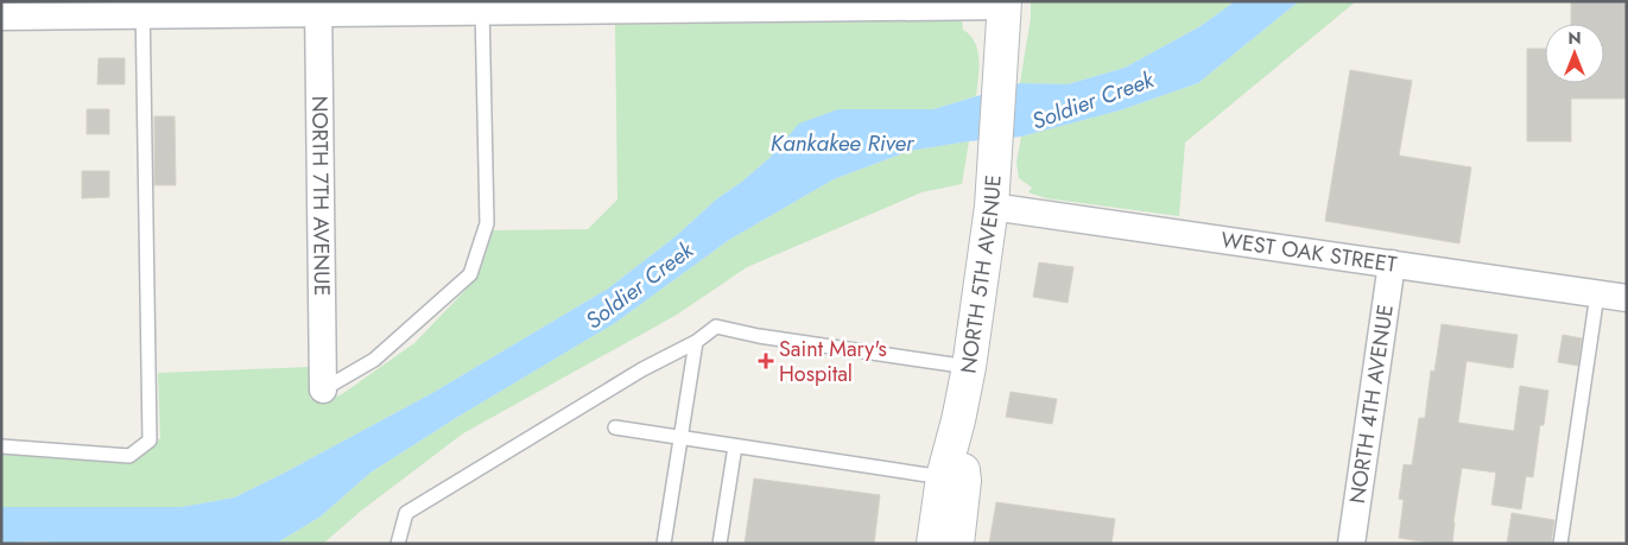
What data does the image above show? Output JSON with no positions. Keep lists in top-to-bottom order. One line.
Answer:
{"streets":{"street":["NORTH 7TH AVENUE","WEST OAK STREET","NORTH 5TH AVENUE","NORTH 4TH AVENUE"]},"crossings":[["WEST OAK STREET","NORTH 5TH AVENUE"],["WEST OAK STREET","NORTH 4TH AVENUE"]],"water":["Soldier Creek","Kankakee River"],"places":{"health":["Saint Mary's Hospital"]},"north":"top"}
